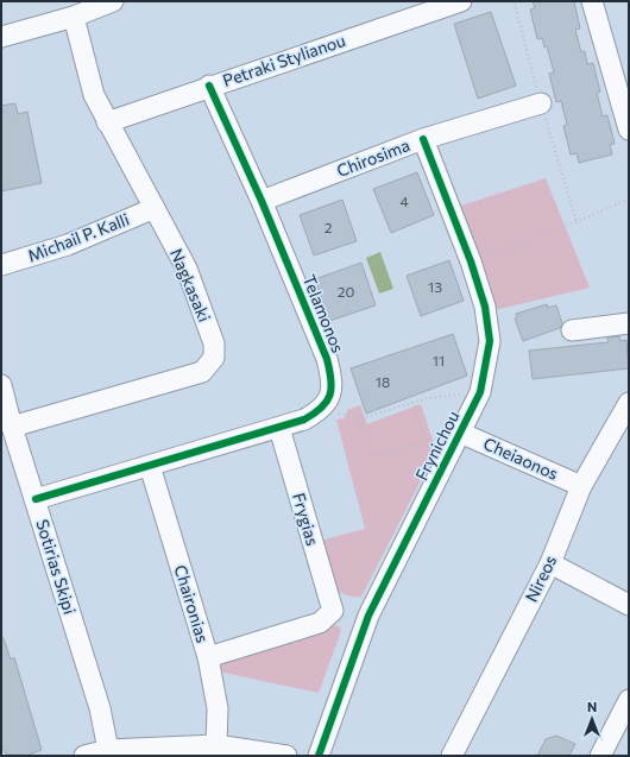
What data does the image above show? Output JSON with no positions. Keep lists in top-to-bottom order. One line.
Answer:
{"streets":{"street":["Petraki Stylianou","Chirosima","Michail P. Kalli","Nagkasaki","Telamonos","Frynichou","Cheiaonos","Frygias","Sotirias Skipi","Nireos","Chaironias"]},"crossings":[["Petraki Stylianou","Nagkasaki"],["Petraki Stylianou","Telamonos"],["Chirosima","Telamonos"],["Chirosima","Frynichou"],["Michail P. Kalli","Nagkasaki"],["Nagkasaki","Sotirias Skipi"],["Frynichou","Cheiaonos"],["Cheiaonos","Nireos"],["Frygias","Chaironias"]],"house_numbers":["4","2","13","20","11","18"],"north":"top"}
